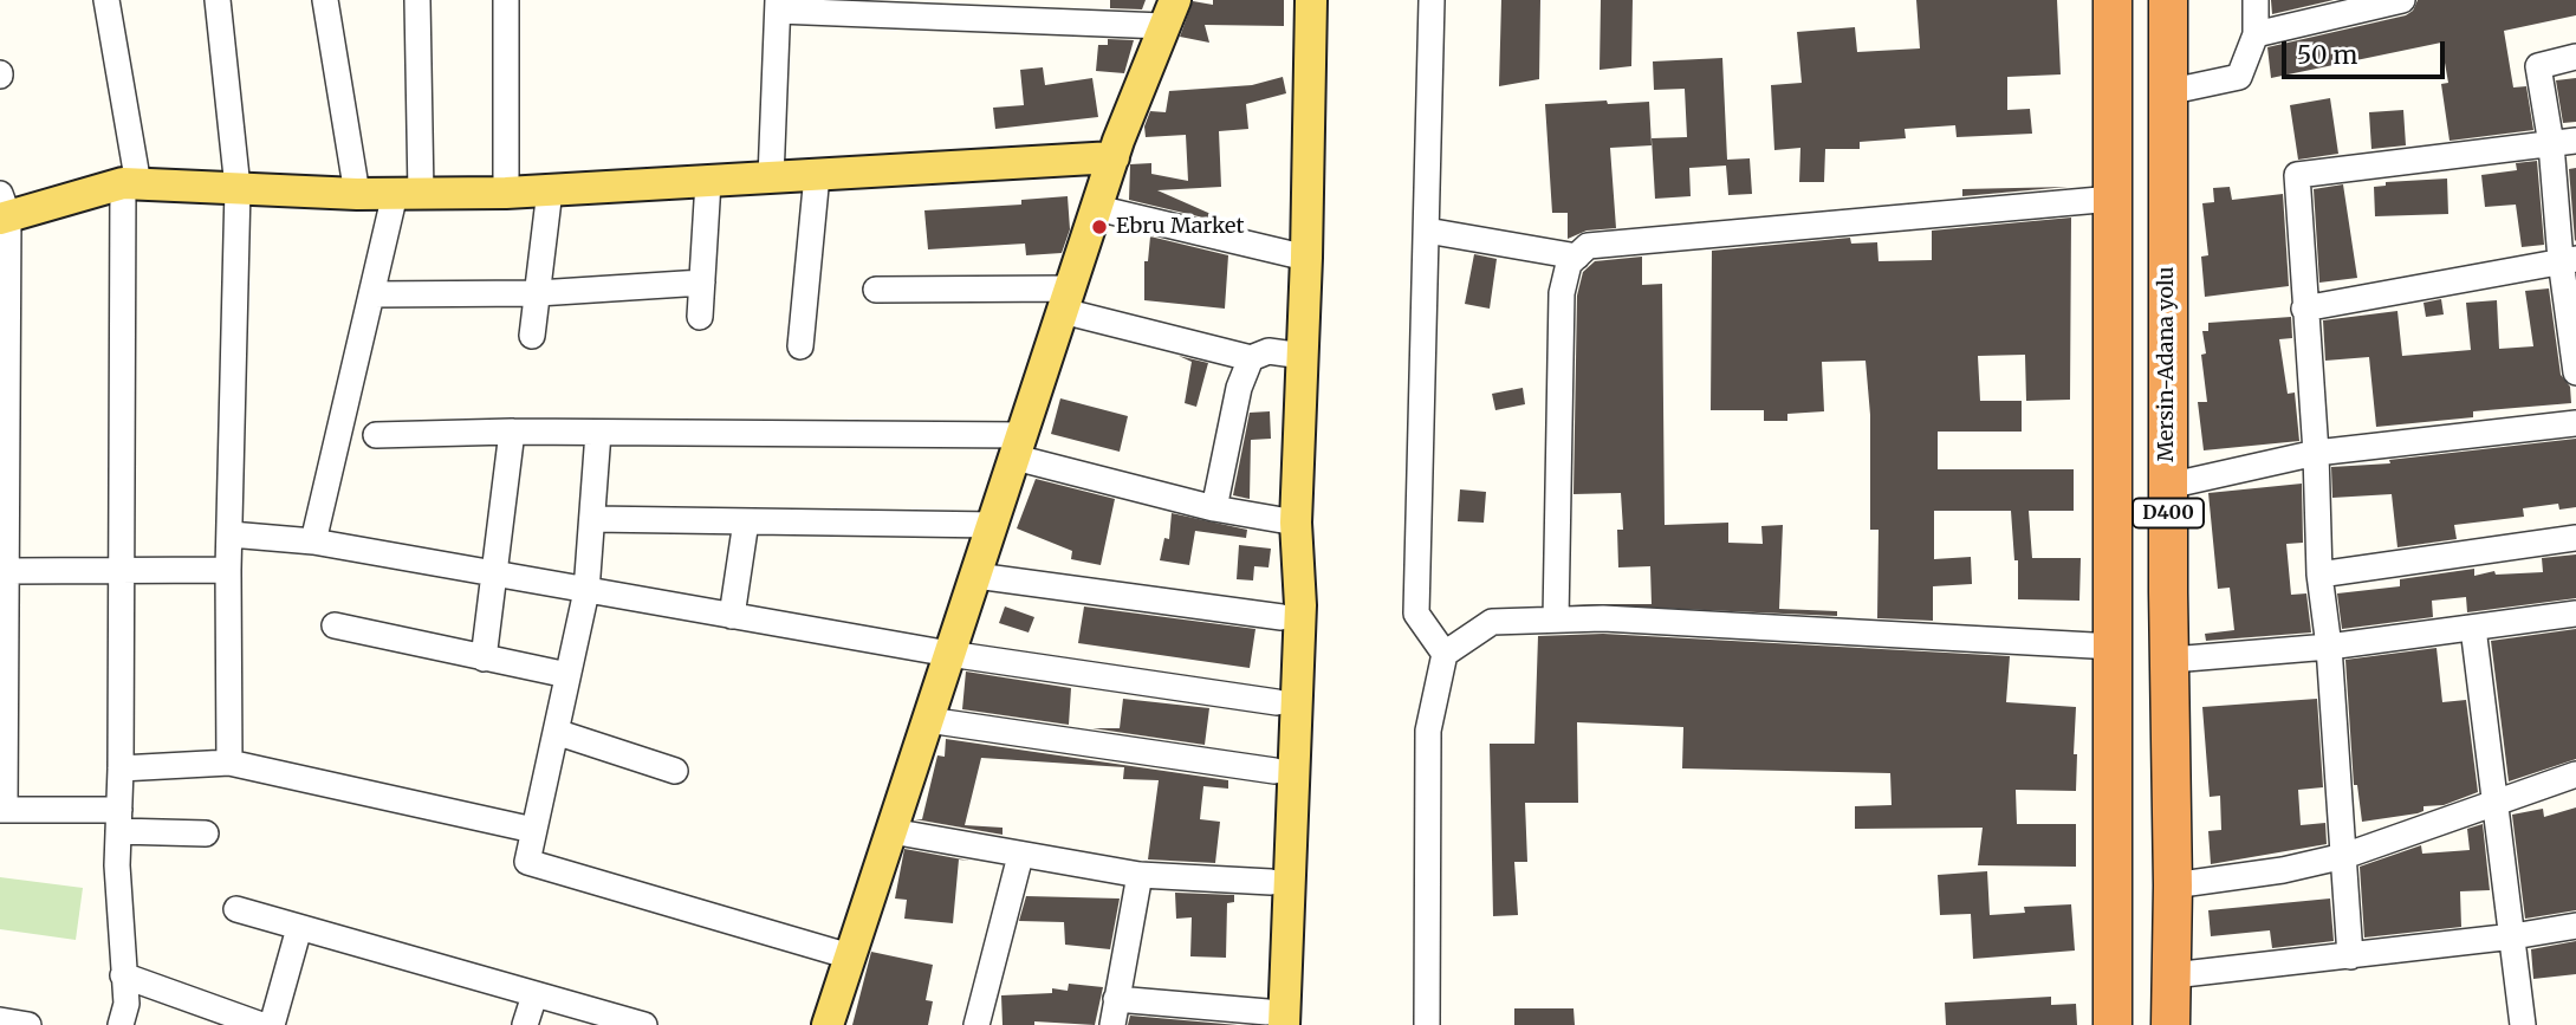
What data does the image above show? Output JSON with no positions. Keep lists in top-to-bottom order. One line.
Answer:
{"streets":{"highway":["Mersin-Adana yolu","D400"]},"places":["Ebru Market"],"scale_bar":"50 m"}
